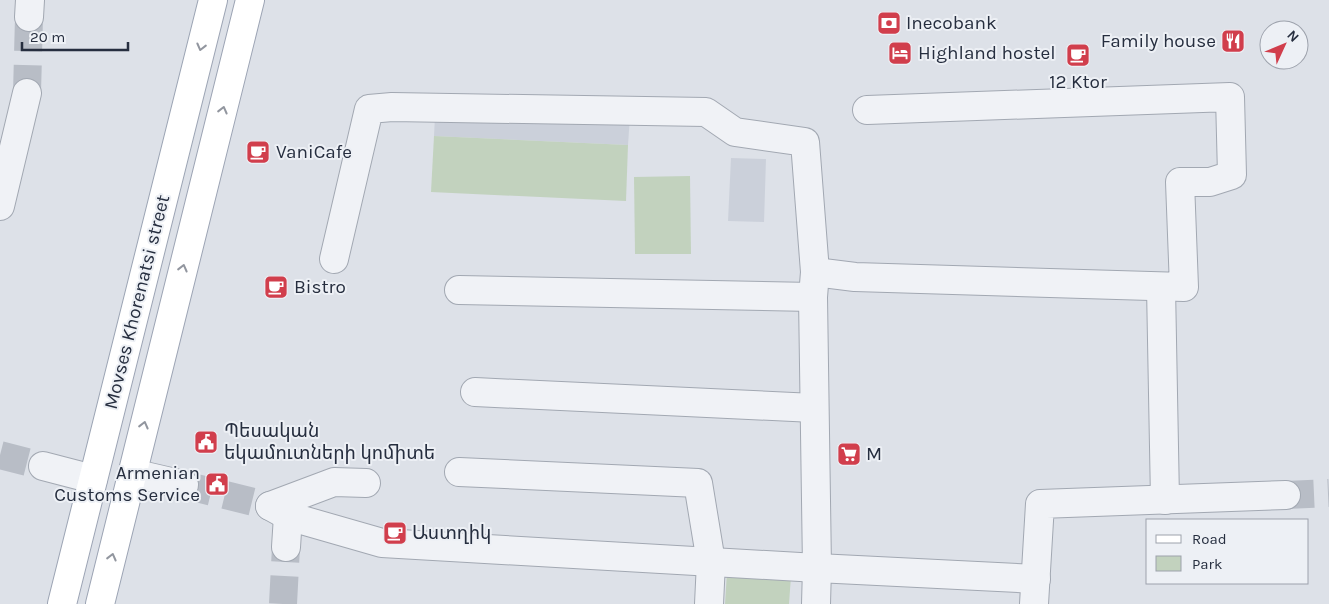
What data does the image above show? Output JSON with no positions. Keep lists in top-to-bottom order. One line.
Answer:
{"streets":{"main road":["Movses Khorenatsi street"]},"places":{"bank":["Inecobank"],"restaurant":["Family house"],"hotel":["Highland hostel"],"cafe":["12 Ktor","VaniCafe","Bistro","Աստղիկ"],"public building":["Պեսական եկամուտների կոմիտե","Armenian Customs Service"],"supermarket":["M"]},"legend":["Road","Park"],"scale_bar":"20 m","north":"top right"}
